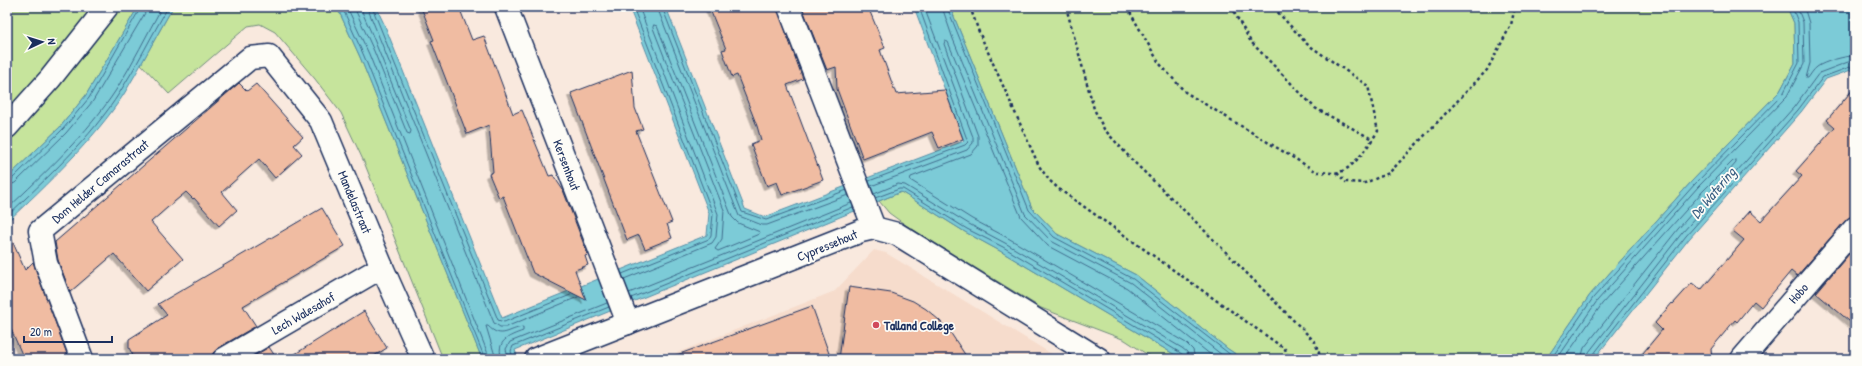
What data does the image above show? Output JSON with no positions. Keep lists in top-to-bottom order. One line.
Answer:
{"streets":{"street":["Kersenhout","Dom Helder Camarastraat","Mandelastraat","Cypressehout","Hobo","Lech Walesahof"]},"crossings":[["Kersenhout","Cypressehout"],["Dom Helder Camarastraat","Mandelastraat"],["Mandelastraat","Lech Walesahof"]],"water":["De Watering"],"places":["Talland College"],"scale_bar":"20 m","north":"right"}
